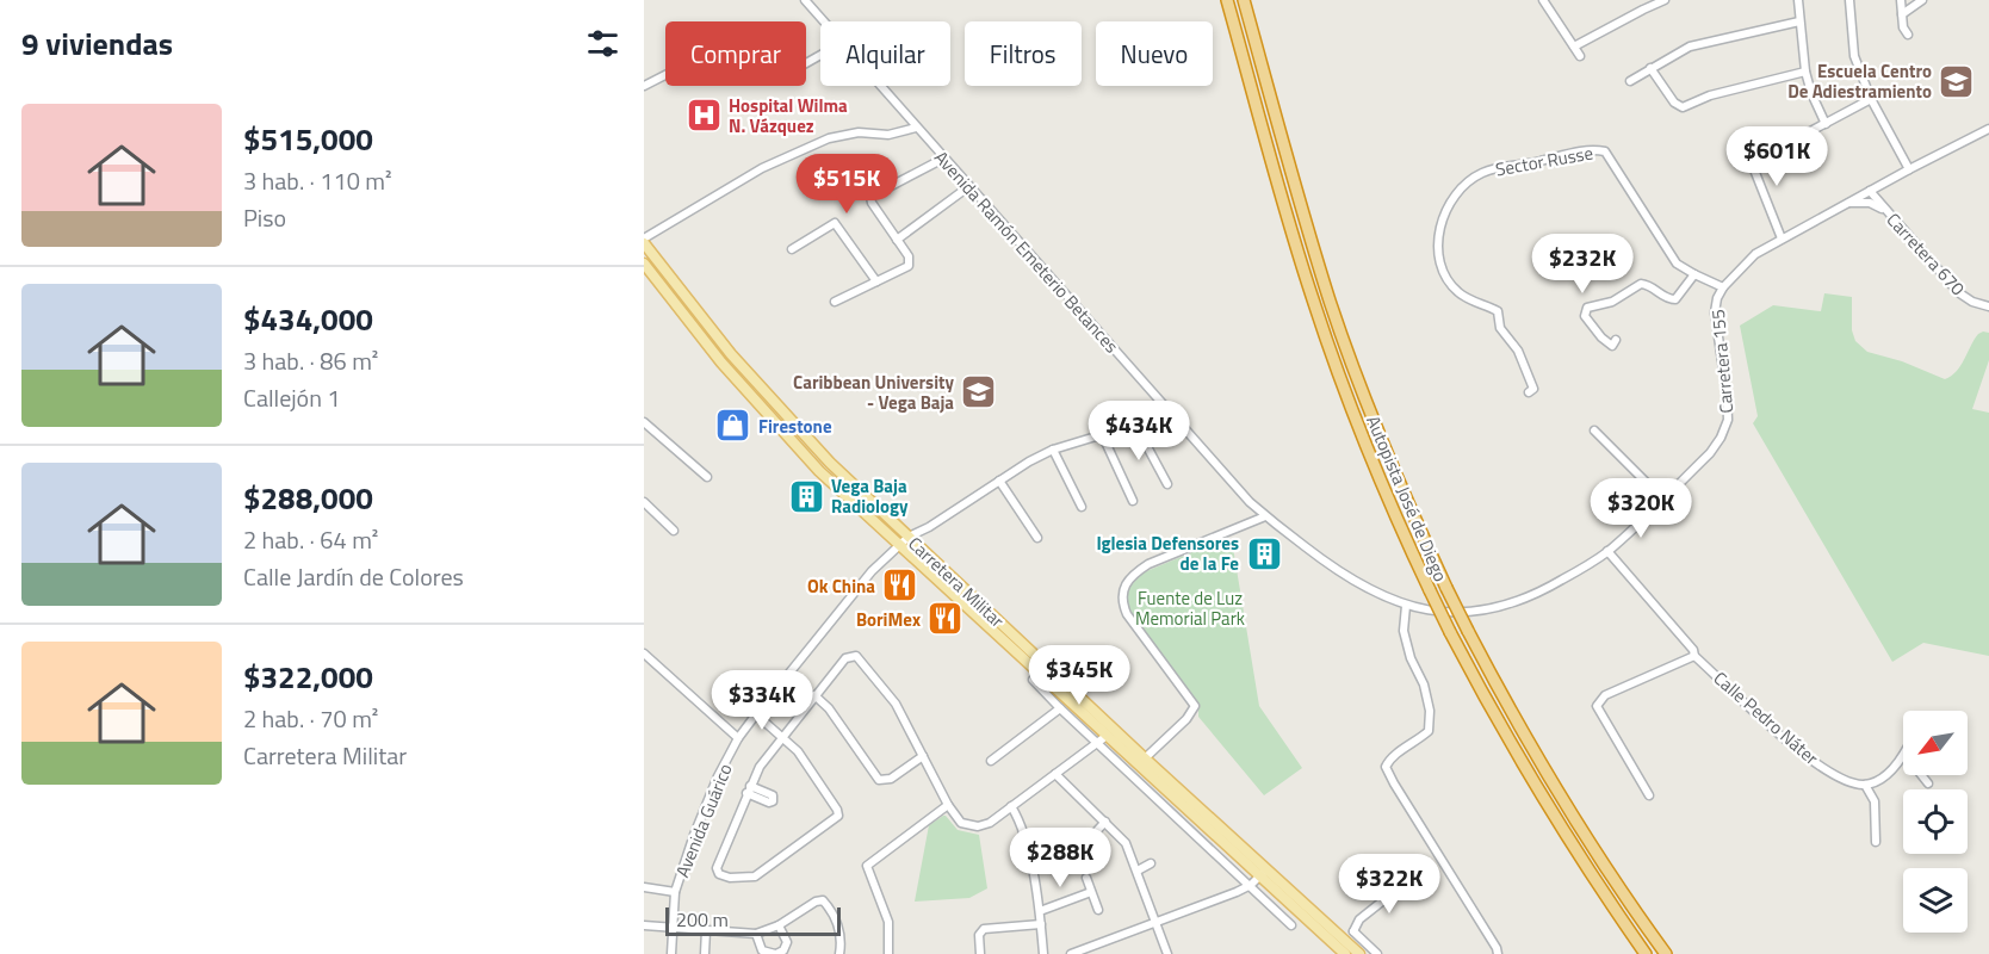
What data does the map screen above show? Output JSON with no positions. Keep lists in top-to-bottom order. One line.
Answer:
{"streets":{"highway":["Autopista José de Diego"],"main road":["Carretera Militar"],"street":["Sector Russe","Avenida Ramón Emeterio Betances","Carretera 670","Carretera 155","Calle Pedro Náter","Avenida Guárico"]},"crossings":[["Sector Russe","Carretera 155"],["Avenida Ramón Emeterio Betances","Carretera 155"],["Avenida Ramón Emeterio Betances","Avenida Guárico"],["Carretera 670","Carretera 155"],["Carretera 155","Calle Pedro Náter"],["Carretera 155","Avenida Guárico"],["Carretera Militar","Avenida Guárico"]],"parks":["Fuente de Luz Memorial Park"],"places":{"school or university":["Escuela Centro De Adiestramiento","Caribbean University - Vega Baja"],"hospital":["Hospital Wilma N. Vázquez"],"shop":["Firestone"],"building":["Vega Baja Radiology","Iglesia Defensores de la Fe"],"restaurant":["Ok China","BoriMex"]},"scale_bar":"200 m","north":"bottom left","page":{"heading":"9 viviendas","chip":["Comprar","Alquilar","Filtros","Nuevo"],"list":[{"name":"$515,000","note":"3 hab. · 110 m² · Piso"},{"name":"$434,000","note":"3 hab. · 86 m² · Callejón 1"},{"name":"$288,000","note":"2 hab. · 64 m² · Calle Jardín de Colores"},{"name":"$322,000","note":"2 hab. · 70 m² · Carretera Militar"}],"price":["$601K","$515K","$232K","$434K","$320K","$345K","$334K","$288K","$322K"],"scale":"200 m"}}
